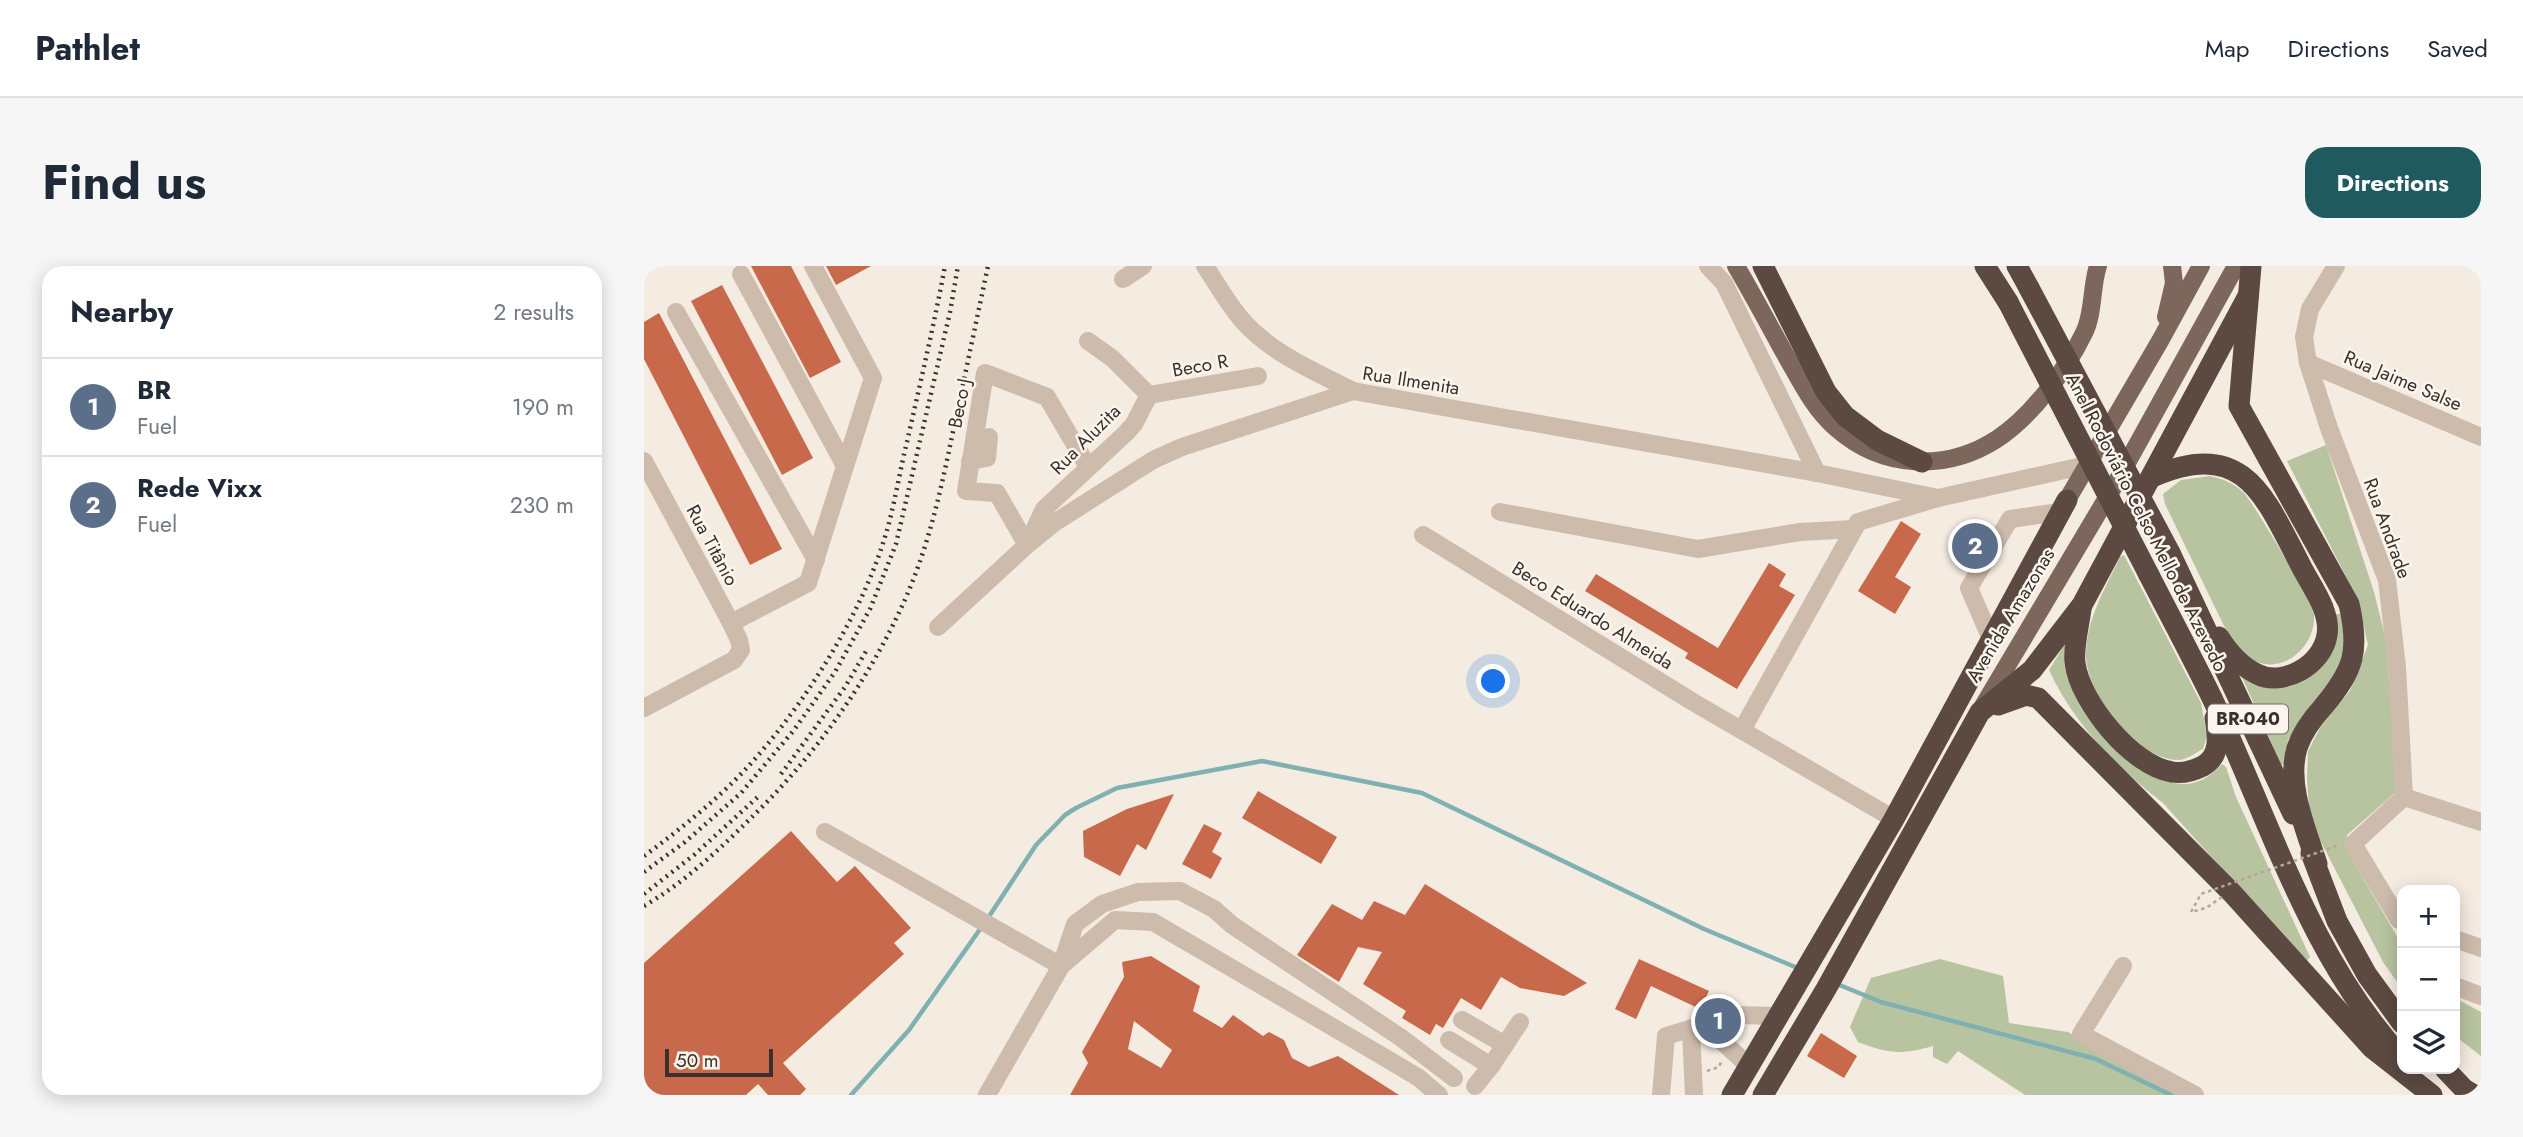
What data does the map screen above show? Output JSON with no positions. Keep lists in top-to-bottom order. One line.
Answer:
{"streets":{"highway":["Anel Rodoviário Celso Mello de Azevedo","Avenida Amazonas","BR-040"],"street":["Beco R","Rua Ilmenita","Rua Jaime Salse","Beco J","Rua Aluzita","Rua Andrade","Rua Titânio","Beco Eduardo Almeida"]},"crossings":[["Beco R","Rua Aluzita"],["Rua Ilmenita","Rua Aluzita"],["Rua Jaime Salse","Rua Andrade"],["Beco J","Rua Aluzita"],["Beco Eduardo Almeida","Avenida Amazonas"]],"scale_bar":"50 m","page":{"header":"Pathlet","nav":["Map","Directions","Saved"],"title":"Find us","buttons":"Directions","heading":["Nearby","2 results"],"list":[{"mark":"1","name":"BR","note":"Fuel","value":"190 m"},{"mark":"2","name":"Rede Vixx","note":"Fuel","value":"230 m"}],"pins":["2","1"],"map_buttons":["+","−"],"scale":"50 m"}}
